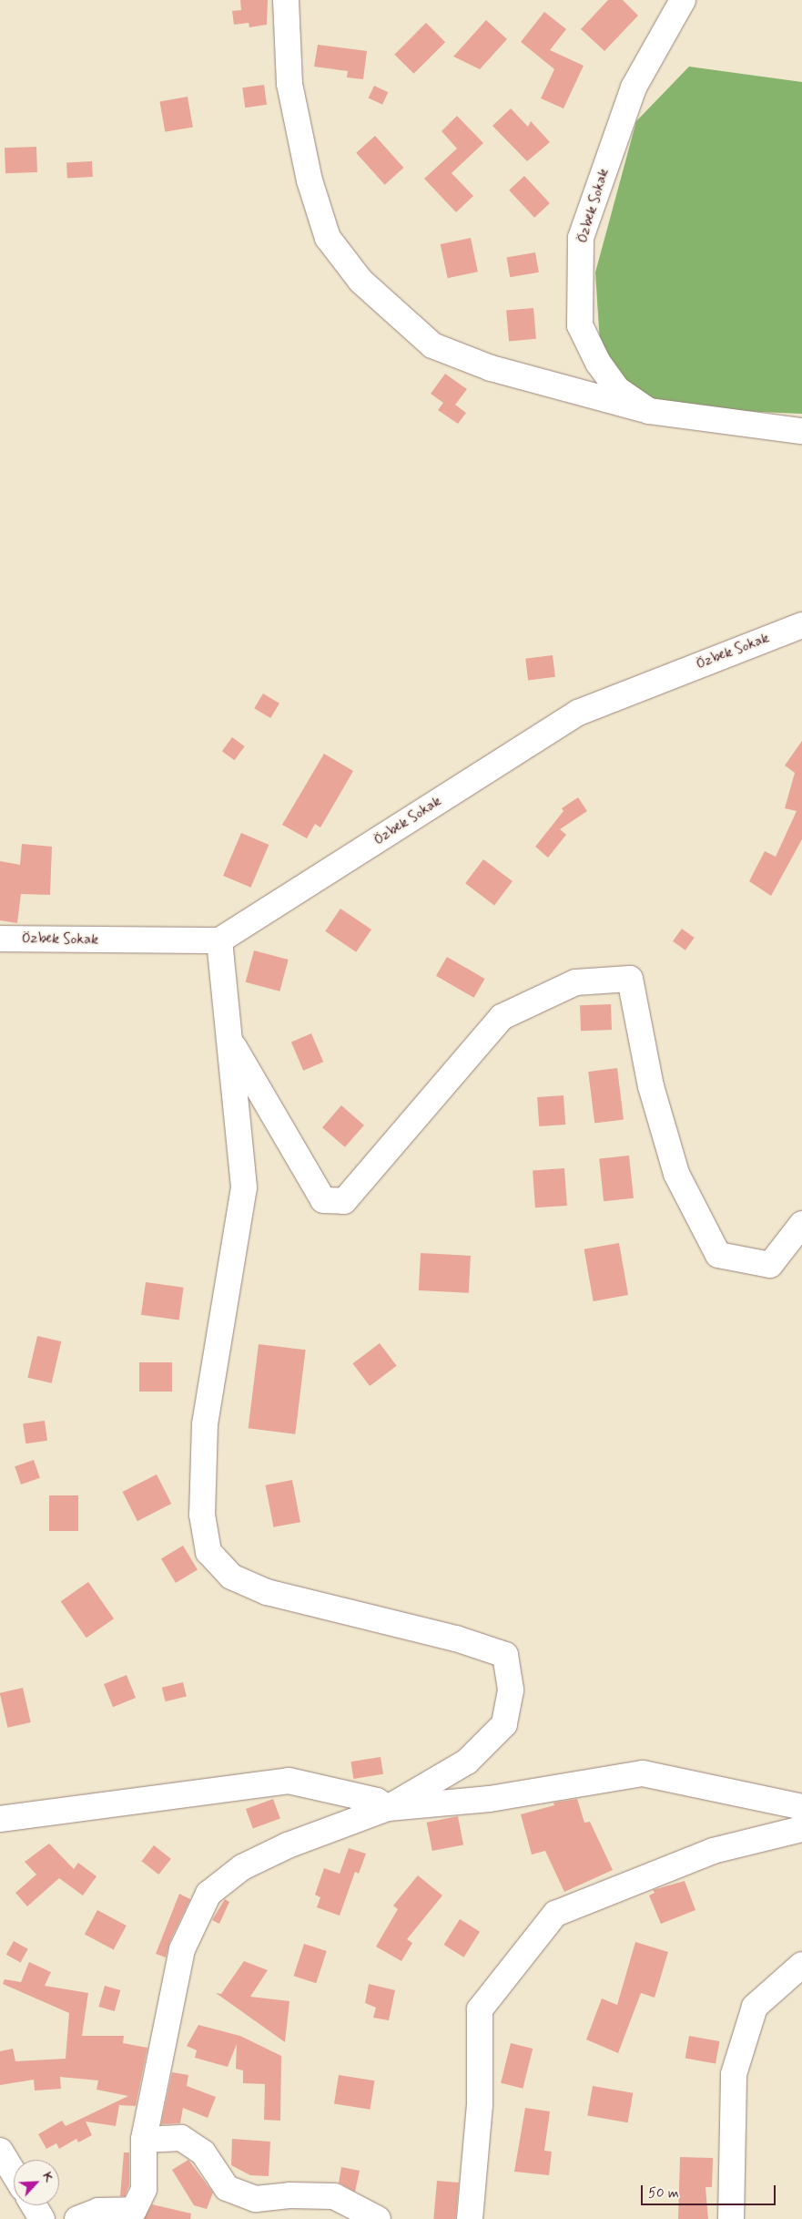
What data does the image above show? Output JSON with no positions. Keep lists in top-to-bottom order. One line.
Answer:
{"streets":{"street":["Özbek Sokak"]},"scale_bar":"50 m","north":"top right"}
